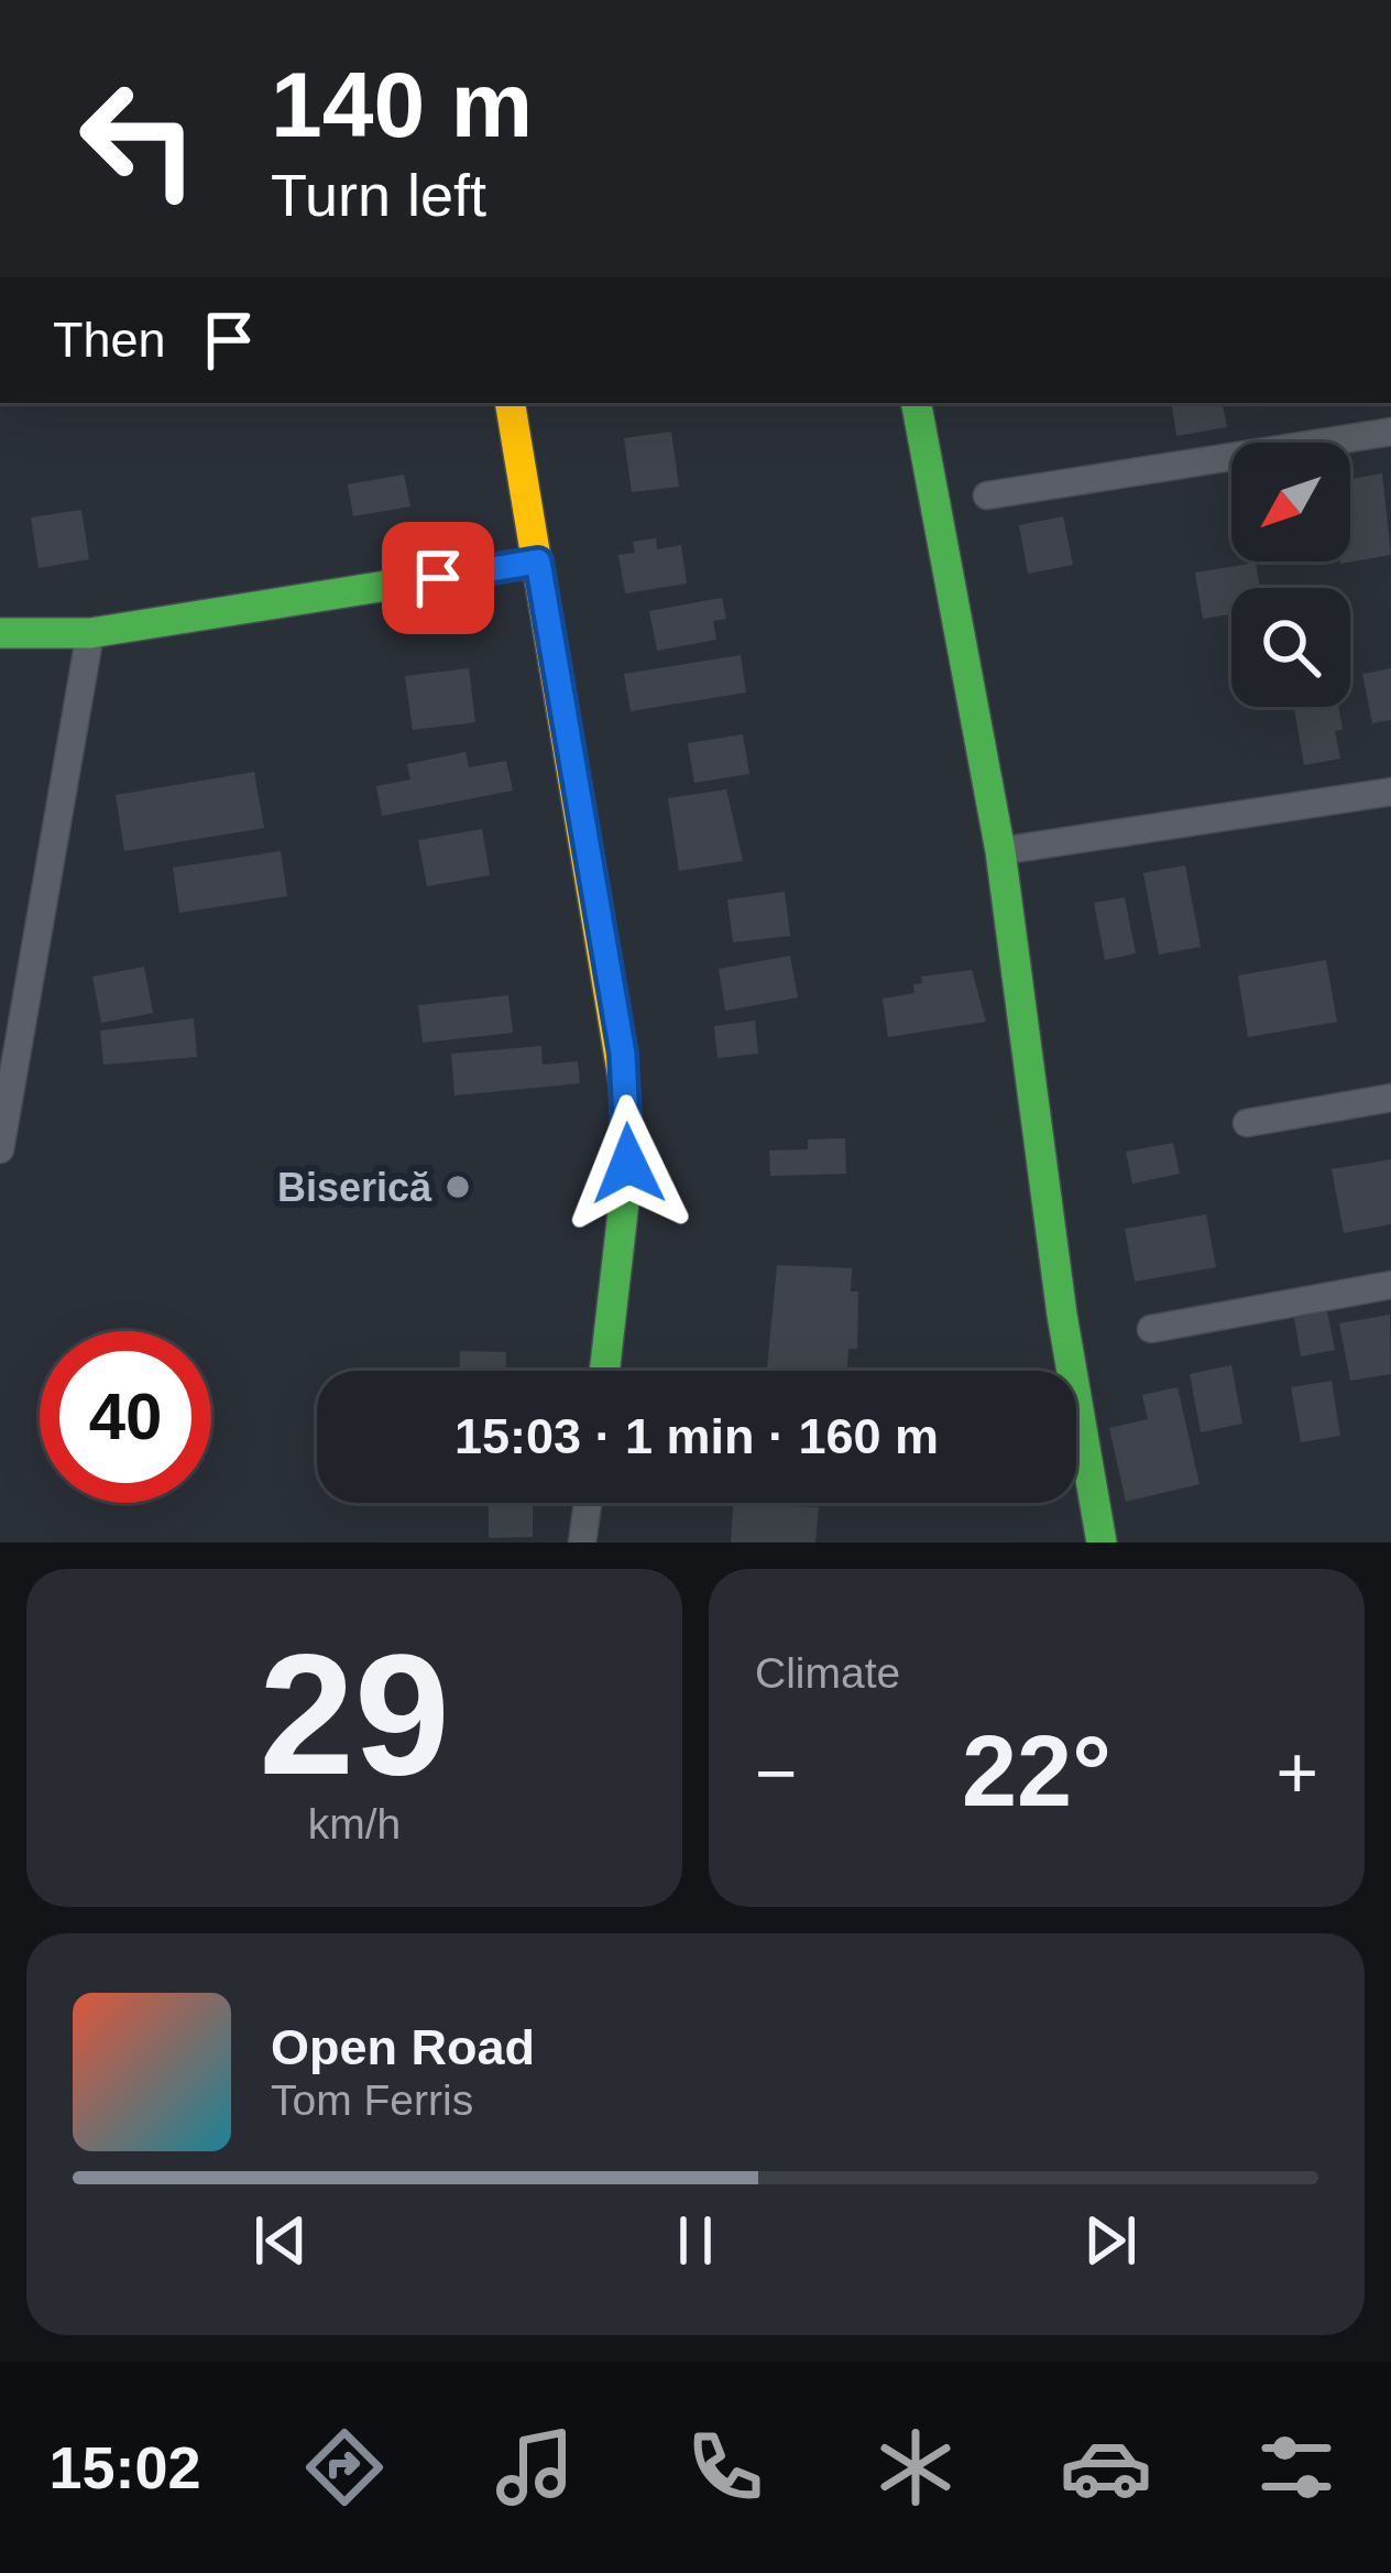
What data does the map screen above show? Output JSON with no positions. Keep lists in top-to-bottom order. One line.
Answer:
{"places":["Biserică"],"north":"bottom left","page":{"turn":["140 m","Turn left"],"then":"Then","limit":"40","trip":"15:03 · 1 min · 160 m","tile":[["29","km/h"],"Climate"],"heat":["−","22°","+"],"song":["Open Road","Tom Ferris"],"tabs":"15:02"}}
